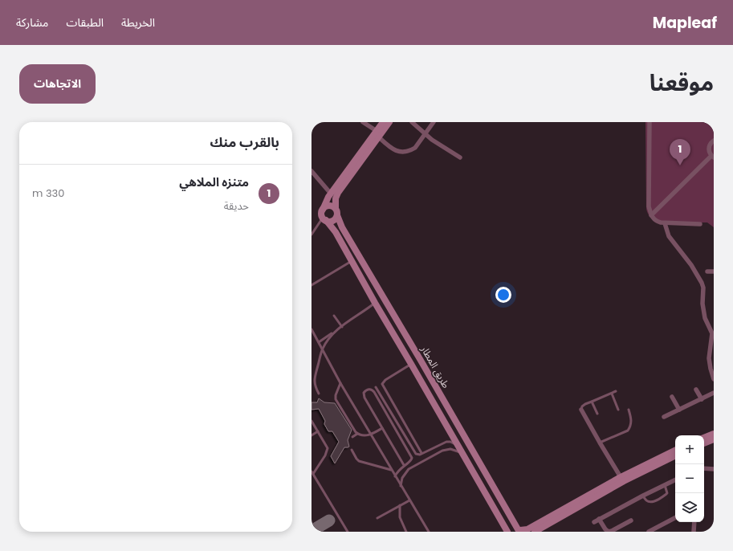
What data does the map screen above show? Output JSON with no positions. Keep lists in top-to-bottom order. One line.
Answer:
{"streets":{"main road":["طريق المطار"]},"page":{"header":"Mapleaf","nav":["الخريطة","الطبقات","مشاركة"],"title":"موقعنا","buttons":"الاتجاهات","heading":"بالقرب منك","pins":"1","list":[{"mark":"1","name":"متنزه الملاهي","note":"حديقة","value":"330 m"}],"map_buttons":["+","−"]}}
